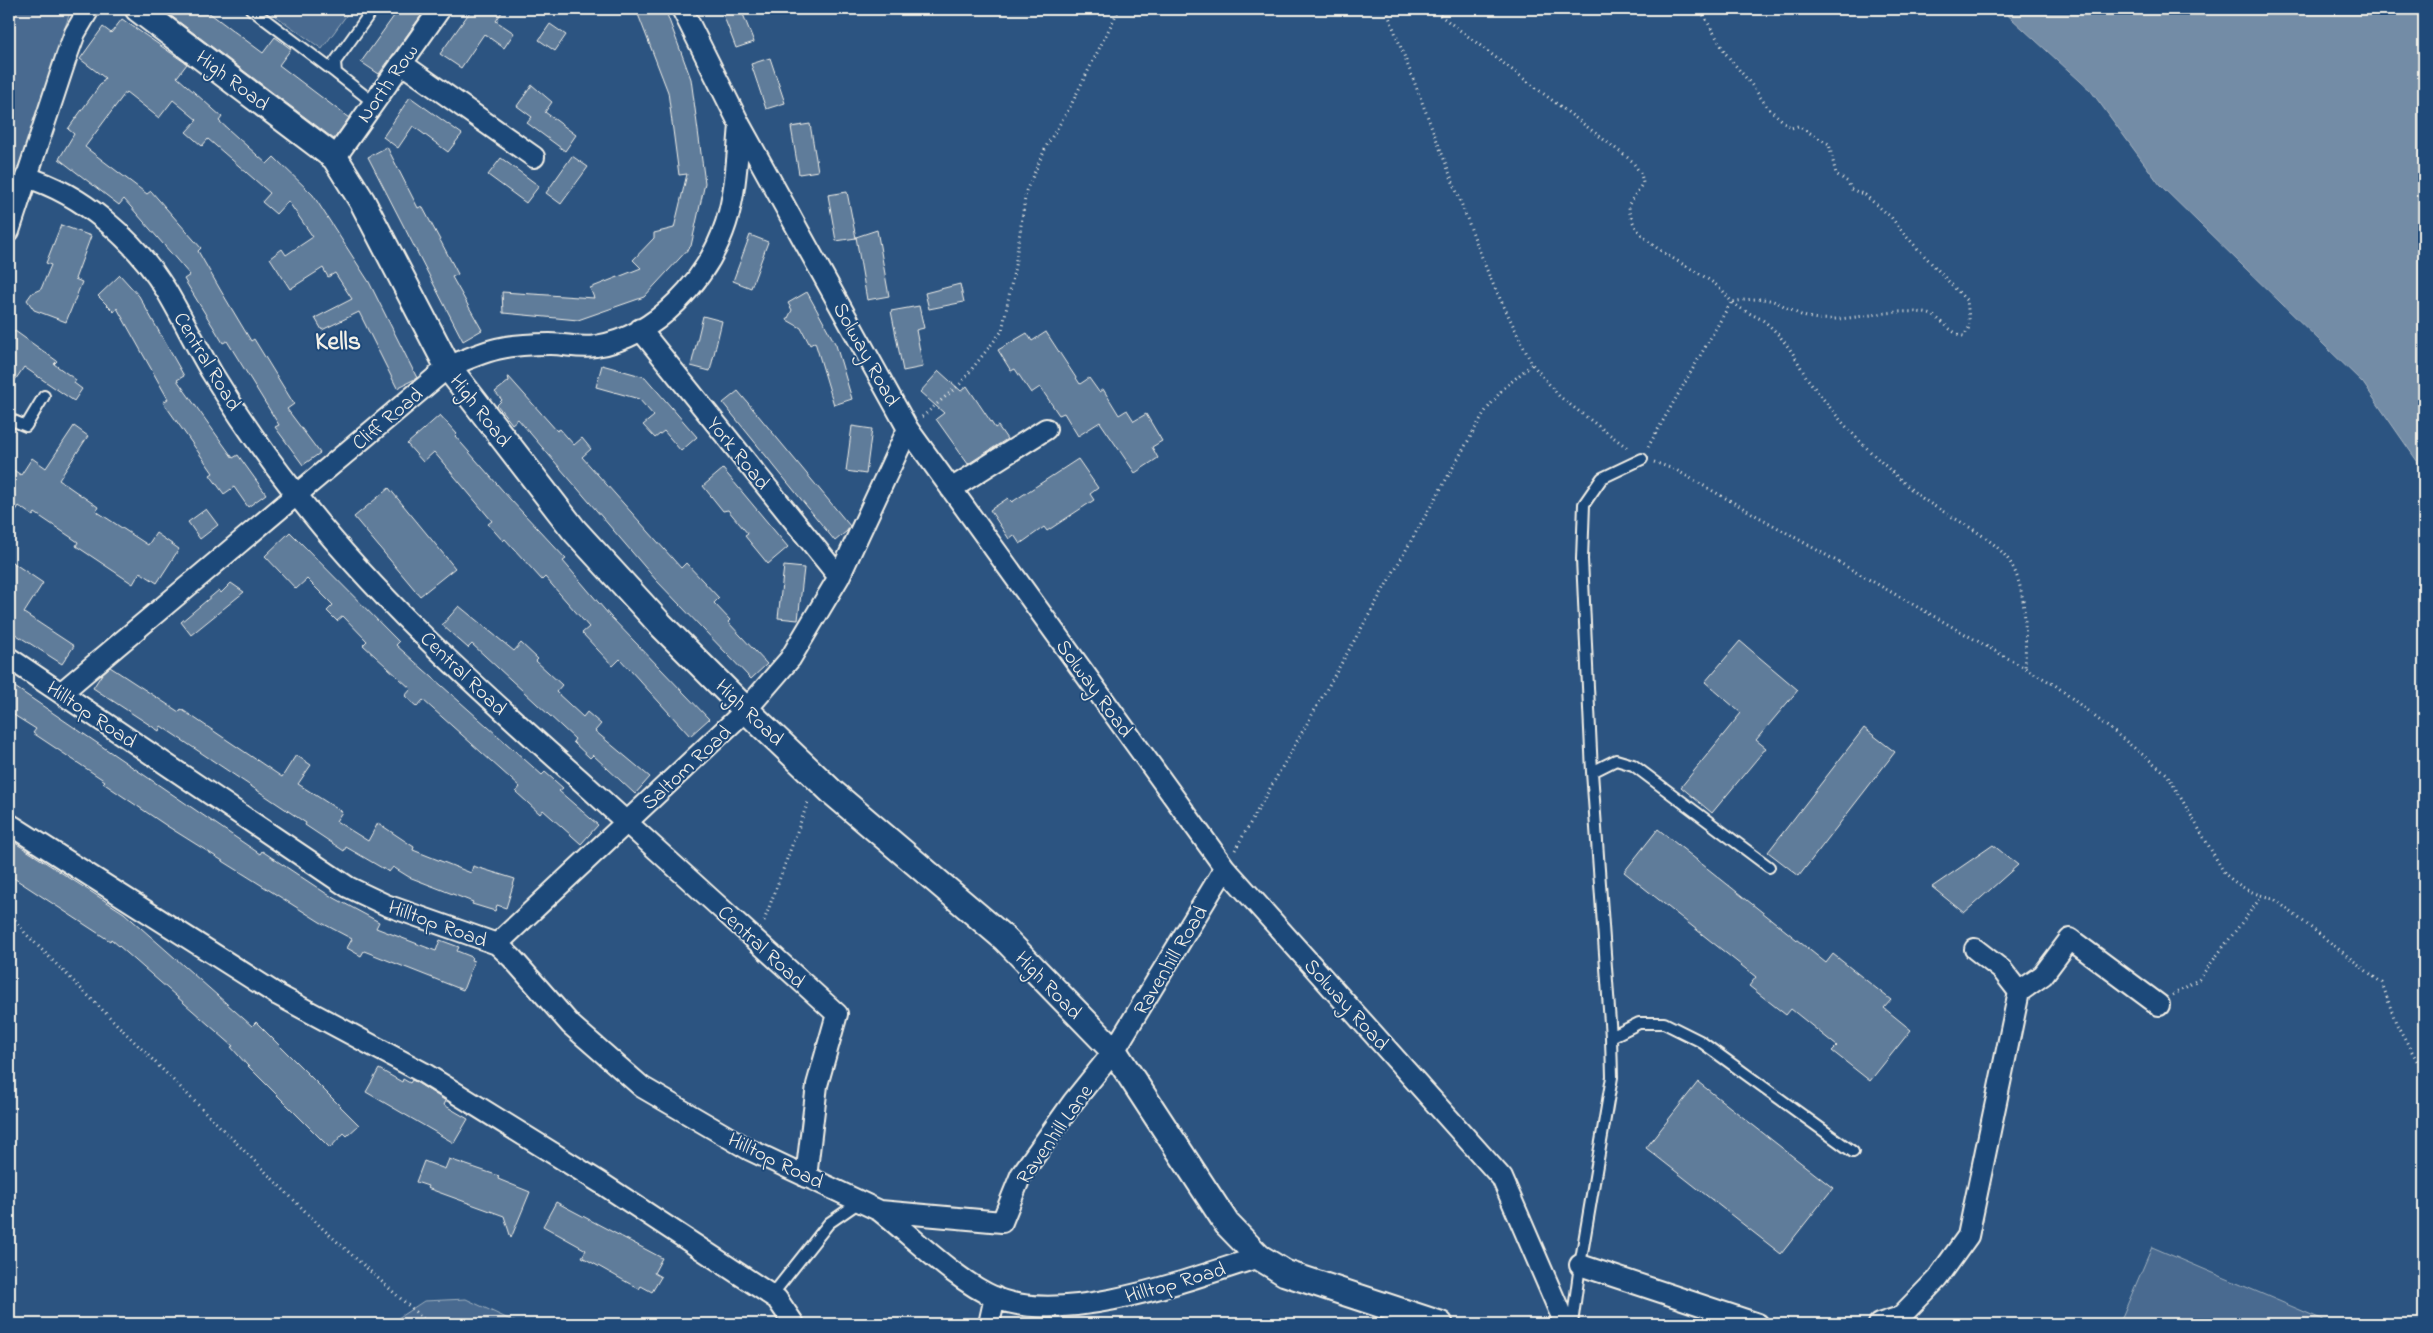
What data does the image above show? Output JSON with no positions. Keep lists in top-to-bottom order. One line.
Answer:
{"streets":{"street":["High Road","North Row","Solway Road","Central Road","Cliff Road","York Road","Hilltop Road","Saltom Road","Ravenhill Road","Ravenhill Lane"]},"crossings":[["High Road","North Row"],["High Road","Cliff Road"],["High Road","Hilltop Road"],["High Road","Saltom Road"],["High Road","Ravenhill Road"],["High Road","Ravenhill Lane"],["Solway Road","Cliff Road"],["Solway Road","Saltom Road"],["Solway Road","Ravenhill Road"],["Central Road","Cliff Road"],["Central Road","Hilltop Road"],["Central Road","Saltom Road"],["Cliff Road","York Road"],["Cliff Road","Hilltop Road"],["York Road","Saltom Road"],["Hilltop Road","Saltom Road"],["Hilltop Road","Ravenhill Lane"],["Ravenhill Road","Ravenhill Lane"]],"districts":["Kells"]}
